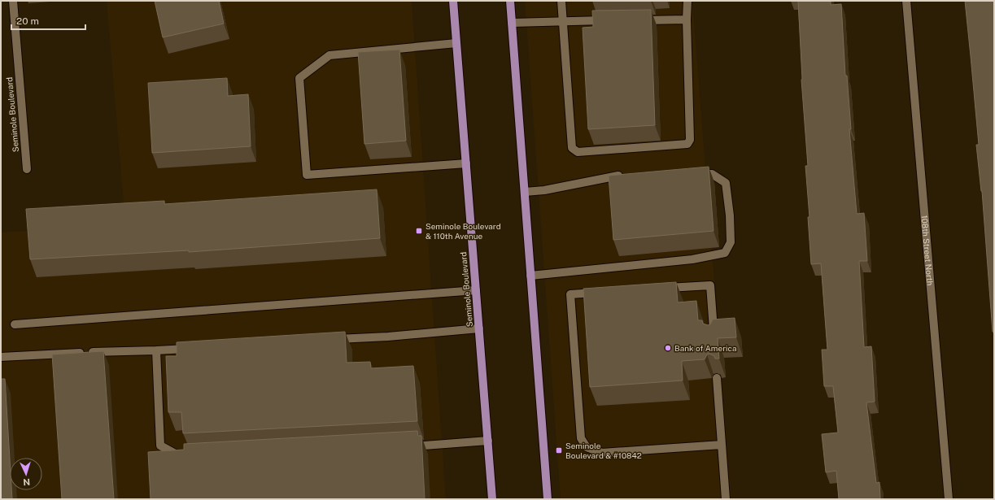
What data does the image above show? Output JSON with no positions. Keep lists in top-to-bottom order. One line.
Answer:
{"streets":{"main road":["Seminole Boulevard"],"street":["108th Street North"]},"places":{"transit":["Seminole Boulevard & 110th Avenue","Seminole Boulevard & #10842"],"other":["Bank of America"]},"scale_bar":"20 m","north":"bottom"}
